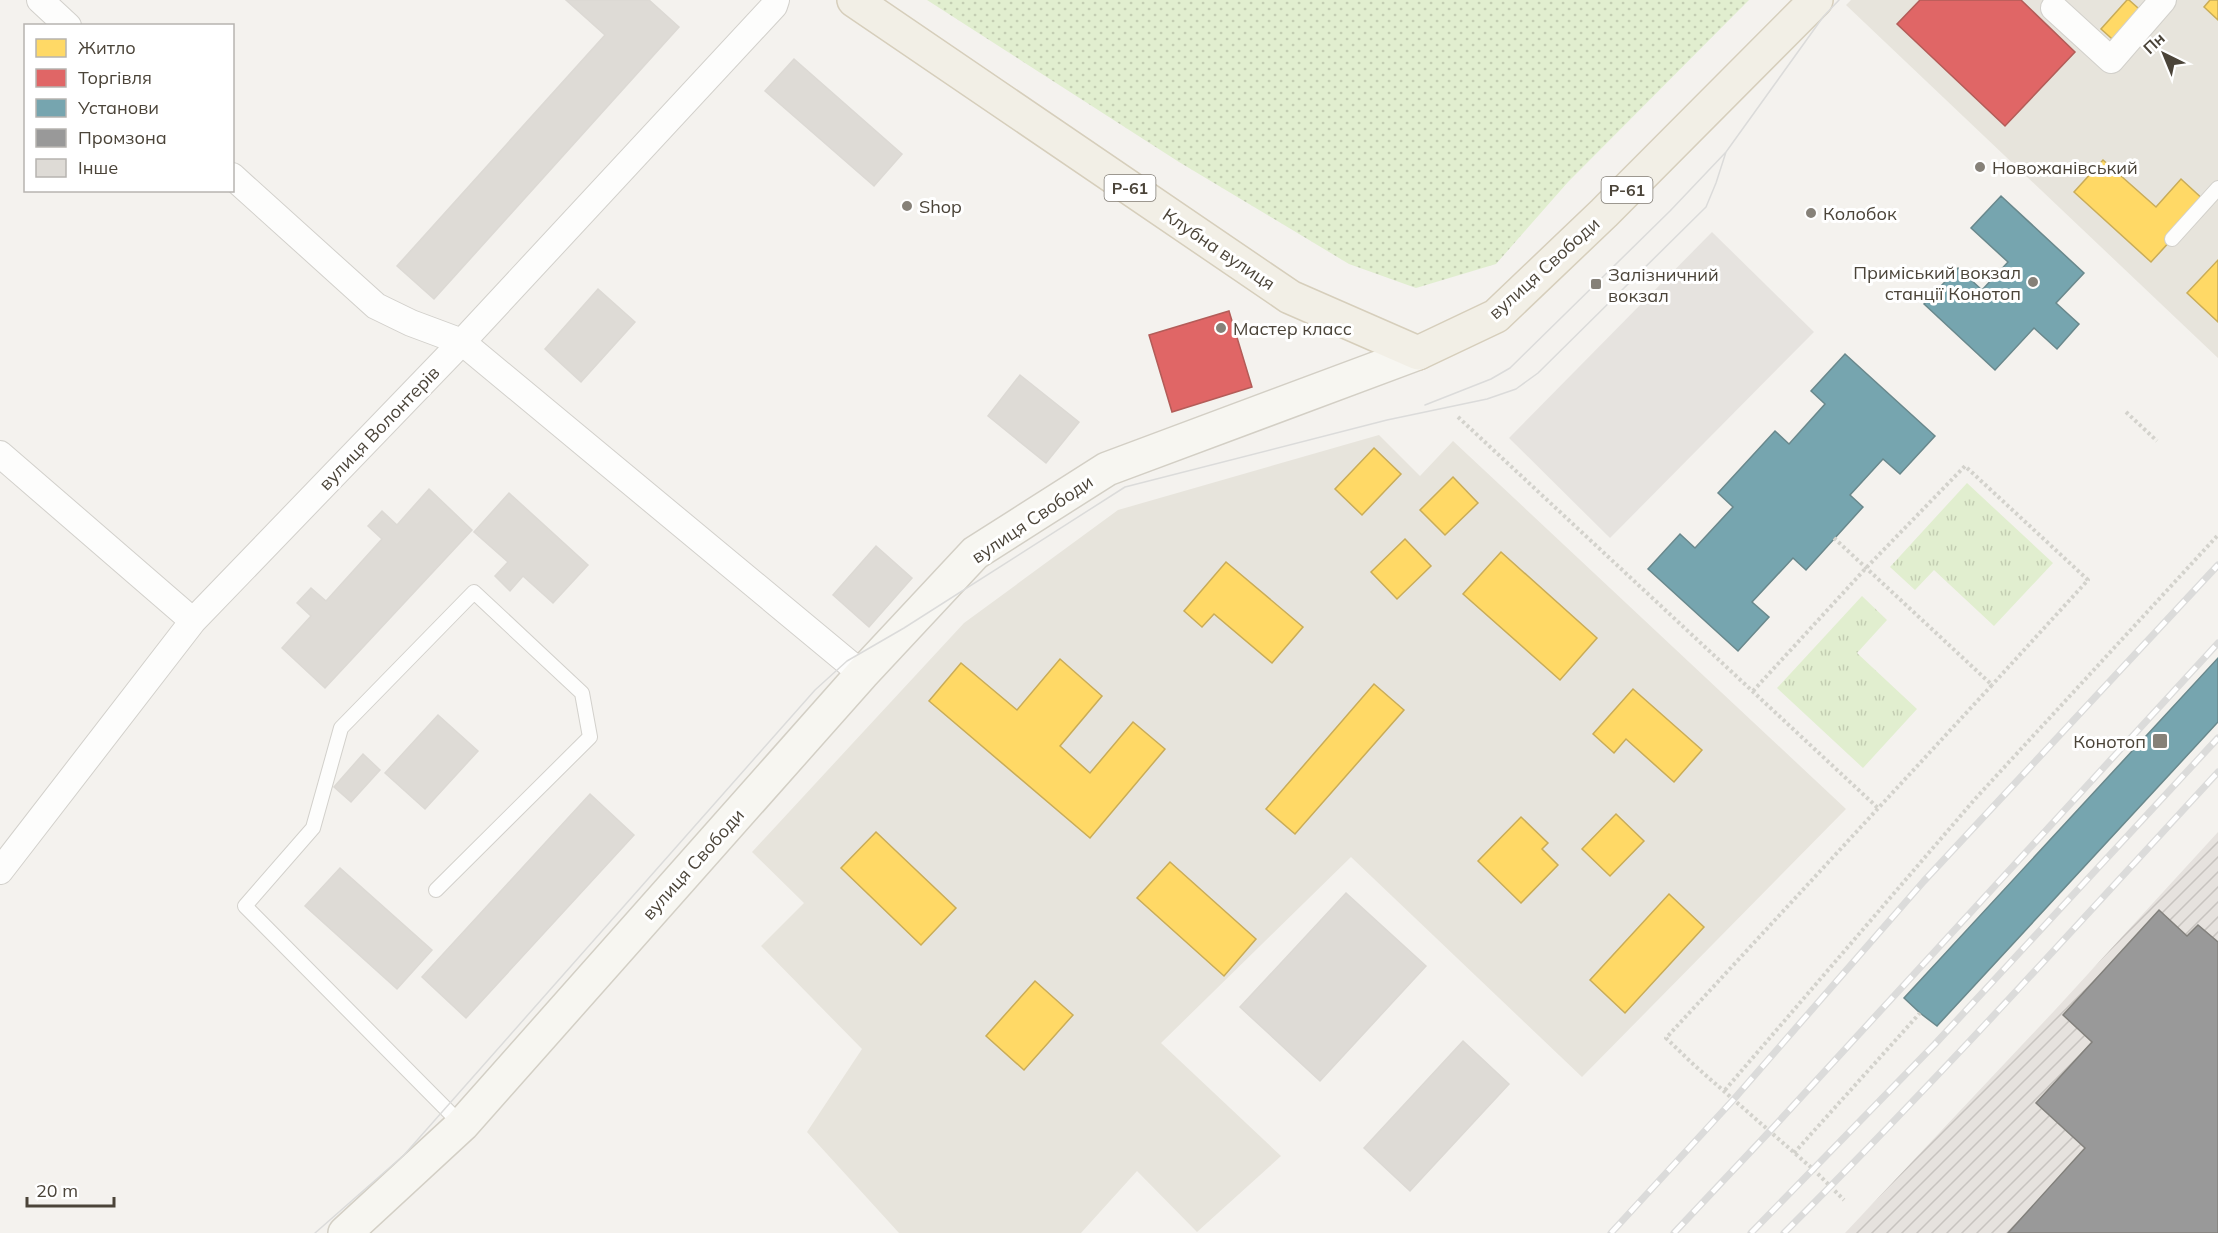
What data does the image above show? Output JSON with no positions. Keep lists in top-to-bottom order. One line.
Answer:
{"streets":{"main road":["Р-61","Клубна вулиця","вулиця Свободи"],"street":["вулиця Волонтерів"]},"crossings":[["Клубна вулиця","вулиця Свободи"]],"places":{"other":["Новожанівський","Shop","Колобок","Приміський вокзал станції Конотоп","Мастер класс"],"transit":["Залізничний вокзал","Конотоп"]},"legend":["Житло","Торгівля","Установи","Промзона","Інше"],"scale_bar":"20 m","north":"top left"}
